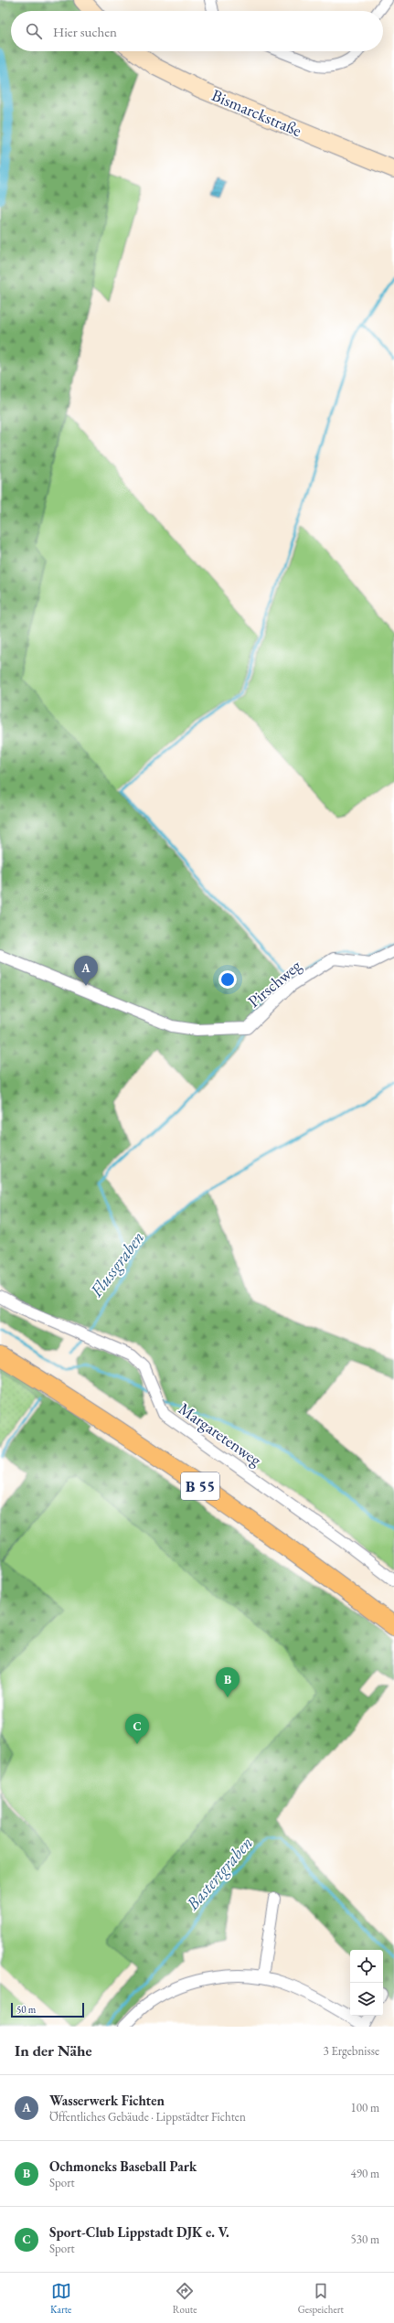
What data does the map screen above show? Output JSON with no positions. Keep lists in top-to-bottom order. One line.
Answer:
{"streets":{"main road":["Bismarckstraße","B 55"],"street":["Pirschweg","Margaretenweg"]},"water":["Flussgraben","Bastertgraben"],"scale_bar":"50 m","page":{"search":"Hier suchen","pins":["A","B","C"],"scale":"50 m","heading":["In der Nähe","3 Ergebnisse"],"list":[{"mark":"A","name":"Wasserwerk Fichten","note":"Öffentliches Gebäude · Lippstädter Fichten","value":"100 m"},{"mark":"B","name":"Ochmoneks Baseball Park","note":"Sport","value":"490 m"},{"mark":"C","name":"Sport-Club Lippstadt DJK e. V.","note":"Sport","value":"530 m"}],"nav":["Karte","Route","Gespeichert"]}}
